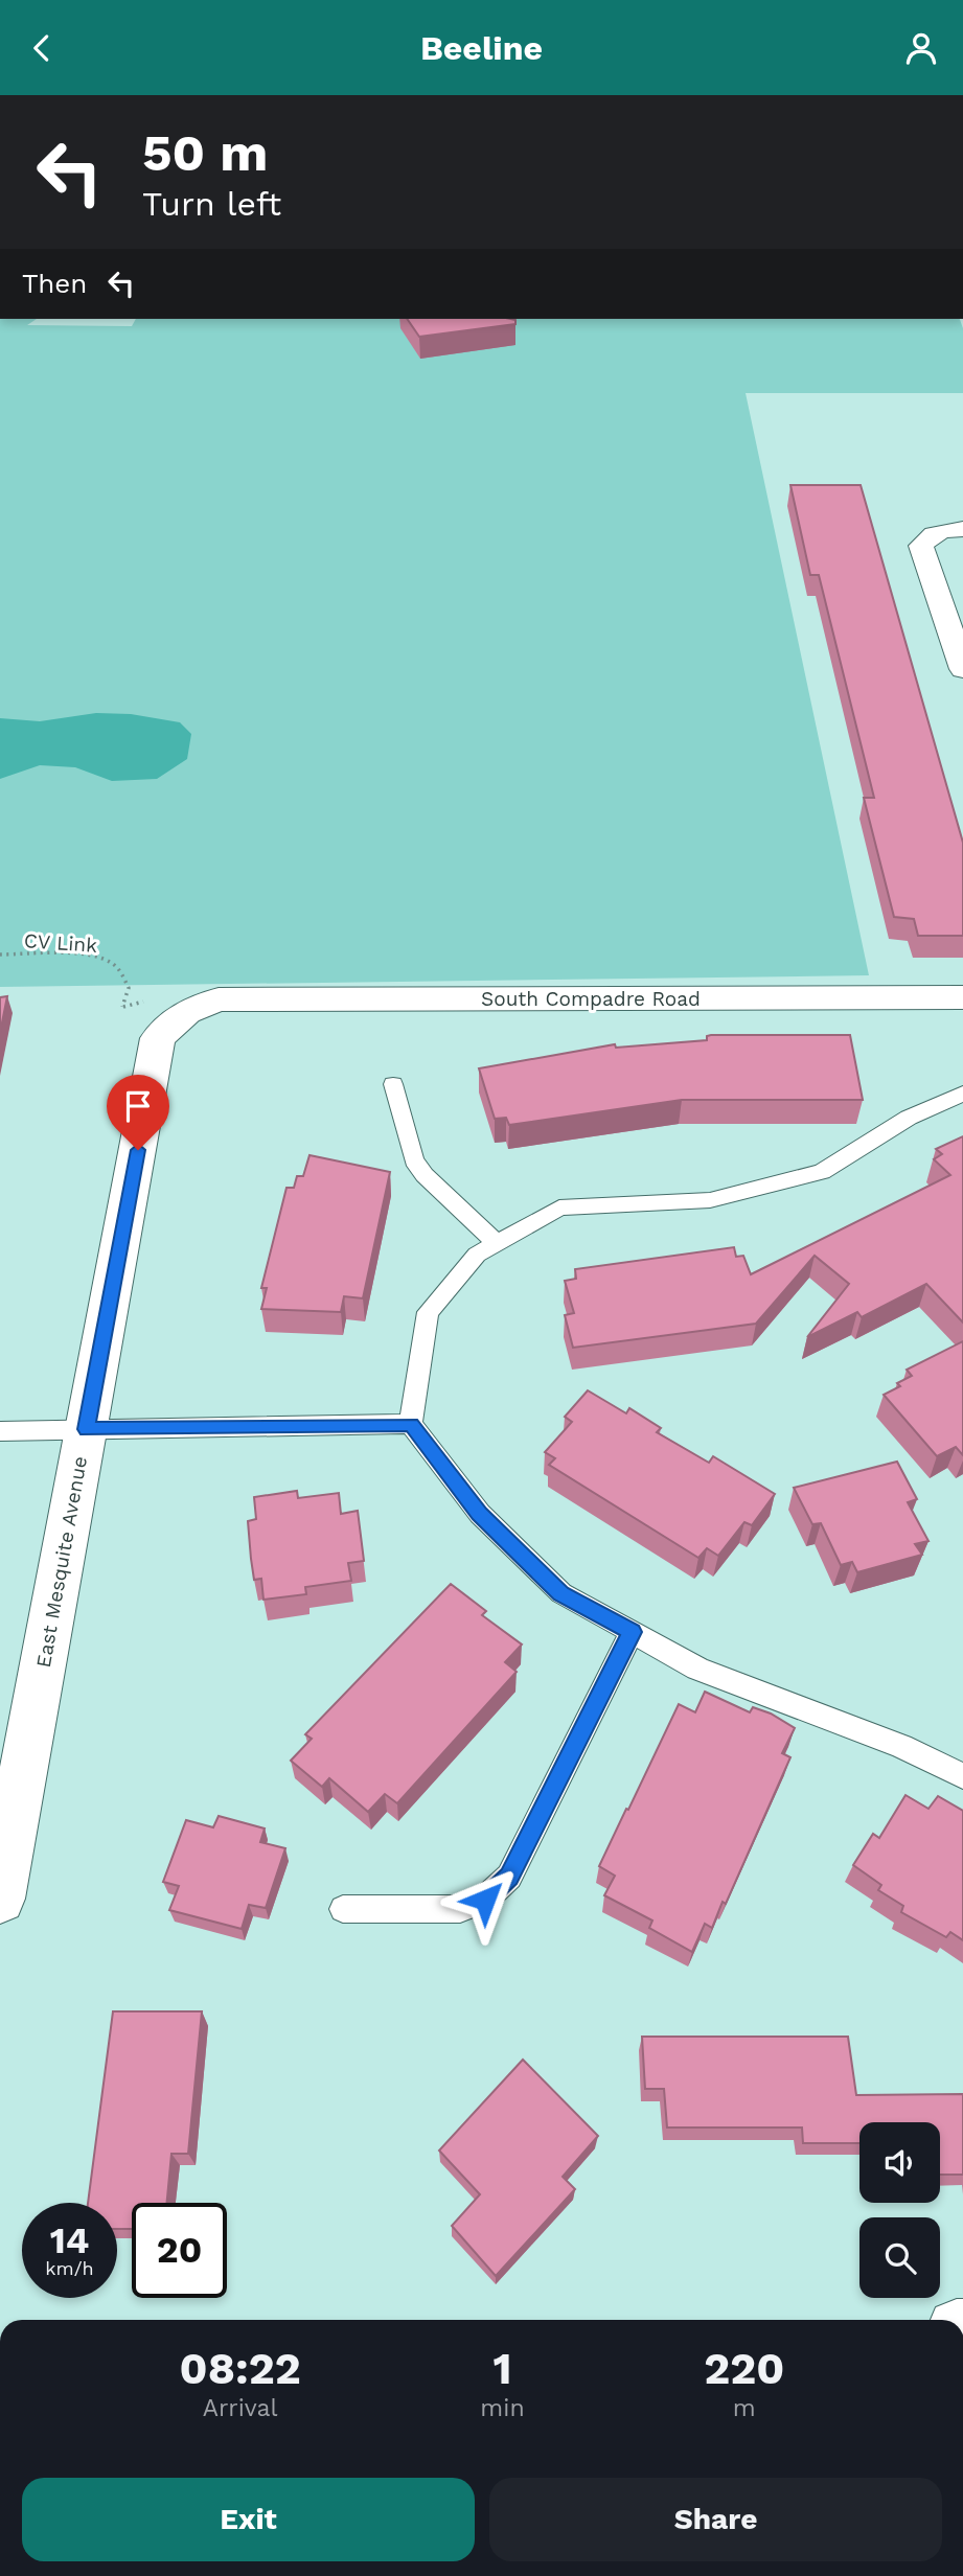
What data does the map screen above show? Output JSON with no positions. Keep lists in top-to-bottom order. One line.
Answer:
{"streets":{"street":["South Compadre Road","East Mesquite Avenue"],"path":["CV Link"]},"crossings":[["South Compadre Road","East Mesquite Avenue"]],"page":{"header":"Beeline","turn":["50 m","Turn left"],"then":"Then","speed":"14 km/h","limit":"20","eta":["08:22","Arrival","1","min","220","m"],"buttons":["Exit","Share"]}}
